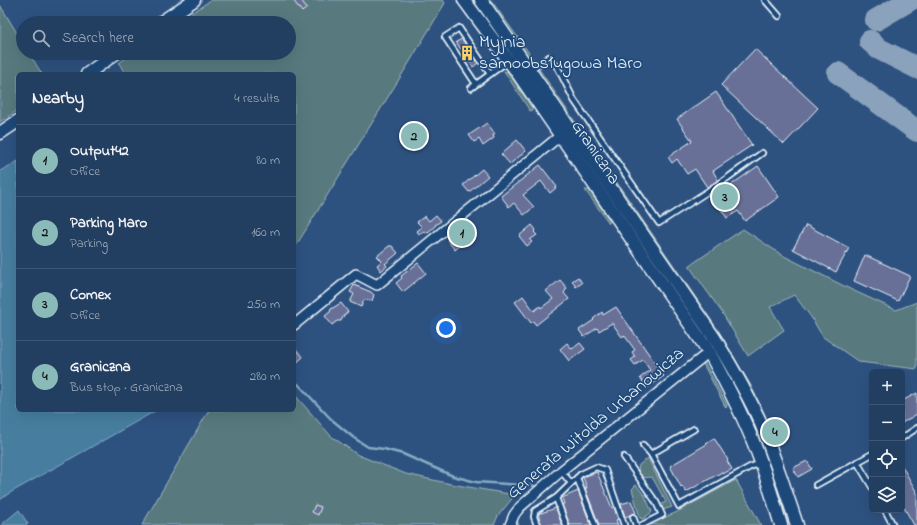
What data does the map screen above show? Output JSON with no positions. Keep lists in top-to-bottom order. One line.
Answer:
{"streets":{"main road":["Graniczna"],"street":["Generała Witolda Urbanowicza"]},"crossings":[["Graniczna","Generała Witolda Urbanowicza"]],"places":{"building":["Myjnia samoobsługowa Maro"]},"page":{"search":"Search here","heading":["Nearby","4 results"],"pins":["2","3","1","4"],"list":[{"mark":"1","name":"Output42","note":"Office","value":"80 m"},{"mark":"2","name":"Parking Maro","note":"Parking","value":"160 m"},{"mark":"3","name":"Comex","note":"Office","value":"250 m"},{"mark":"4","name":"Graniczna","note":"Bus stop · Graniczna","value":"280 m"}],"map_buttons":["+","−"]}}
